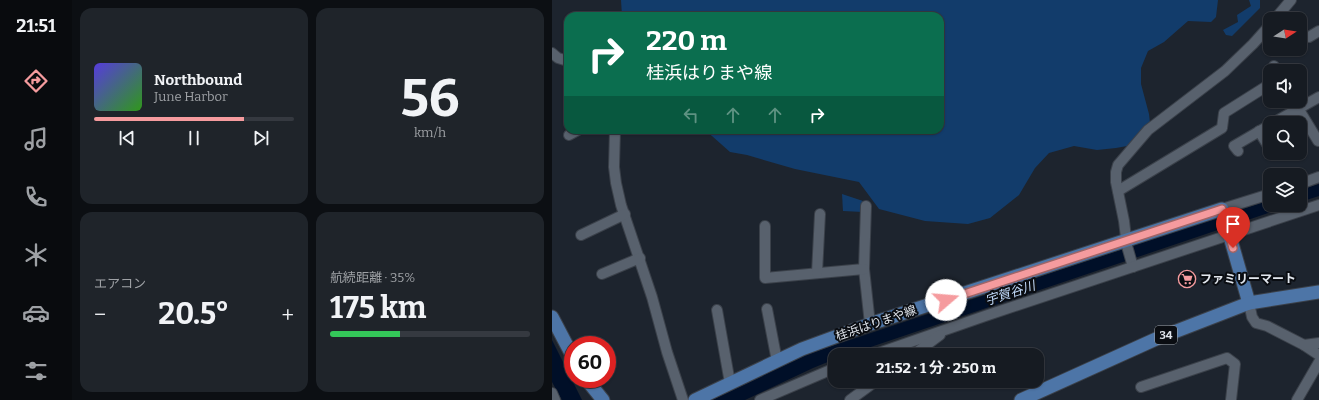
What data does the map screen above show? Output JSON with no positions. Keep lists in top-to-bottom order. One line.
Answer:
{"streets":{"main road":["桂浜はりまや線","34"]},"water":["宇賀谷川"],"places":{"supermarket":["ファミリーマート"]},"north":"right","page":{"tabs":"21:51","tile":[["56","km/h"],"エアコン",["航続距離 · 35%","175 km"]],"turn":["220 m","桂浜はりまや線"],"song":["Northbound","June Harbor"],"heat":["−","20.5°","+"],"limit":"60","trip":"21:52 · 1 分 · 250 m"}}
